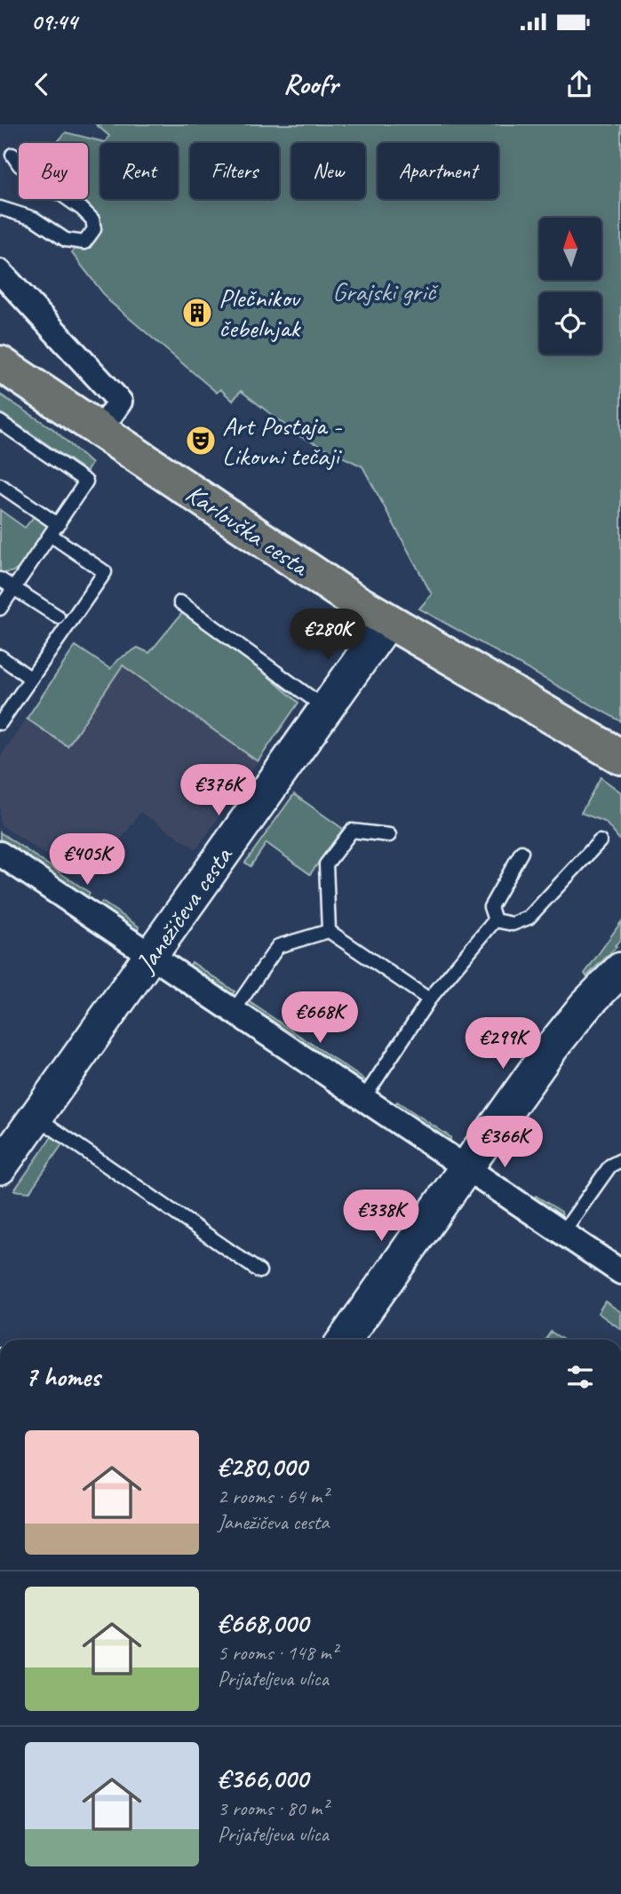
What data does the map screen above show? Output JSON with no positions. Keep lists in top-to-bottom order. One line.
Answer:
{"streets":{"main road":["Karlovška cesta"],"street":["Janežičeva cesta"]},"crossings":[["Karlovška cesta","Janežičeva cesta"]],"parks":["Grajski grič"],"places":{"building":["Plečnikov čebelnjak"],"theatre":["Art Postaja - Likovni tečaji"]},"north":"top","page":{"status":"09:44","header":"Roofr","chip":["Buy","Rent","Filters","New","Apartment"],"price":["€280K","€376K","€405K","€668K","€299K","€366K","€338K"],"heading":"7 homes","list":[{"name":"€280,000","note":"2 rooms · 64 m² · Janežičeva cesta"},{"name":"€668,000","note":"5 rooms · 148 m² · Prijateljeva ulica"},{"name":"€366,000","note":"3 rooms · 80 m² · Prijateljeva ulica"}]}}
